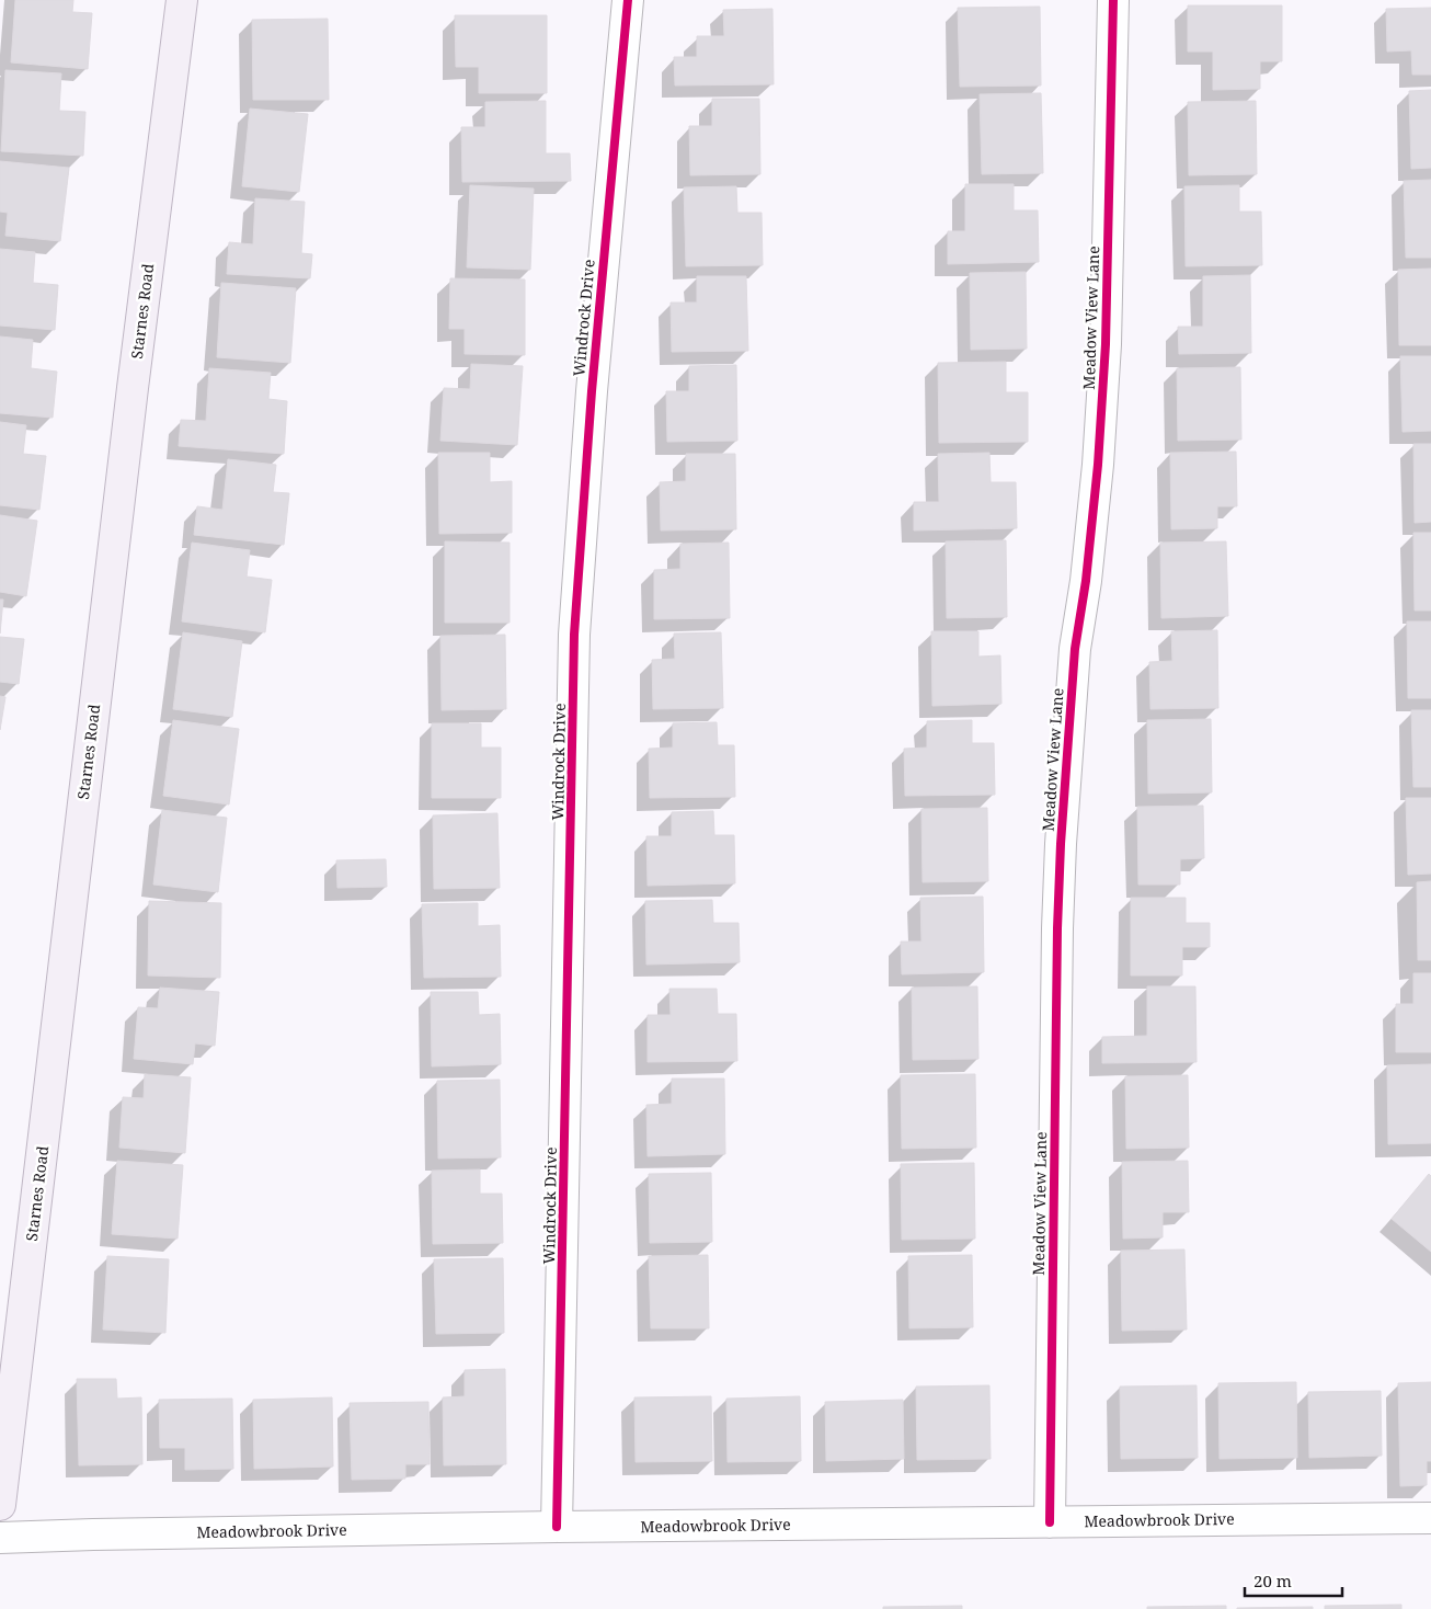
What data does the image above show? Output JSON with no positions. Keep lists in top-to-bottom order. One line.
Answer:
{"streets":{"main road":["Starnes Road"],"street":["Windrock Drive","Meadow View Lane","Meadowbrook Drive"]},"crossings":[["Windrock Drive","Meadowbrook Drive"],["Meadow View Lane","Meadowbrook Drive"]],"scale_bar":"20 m"}
